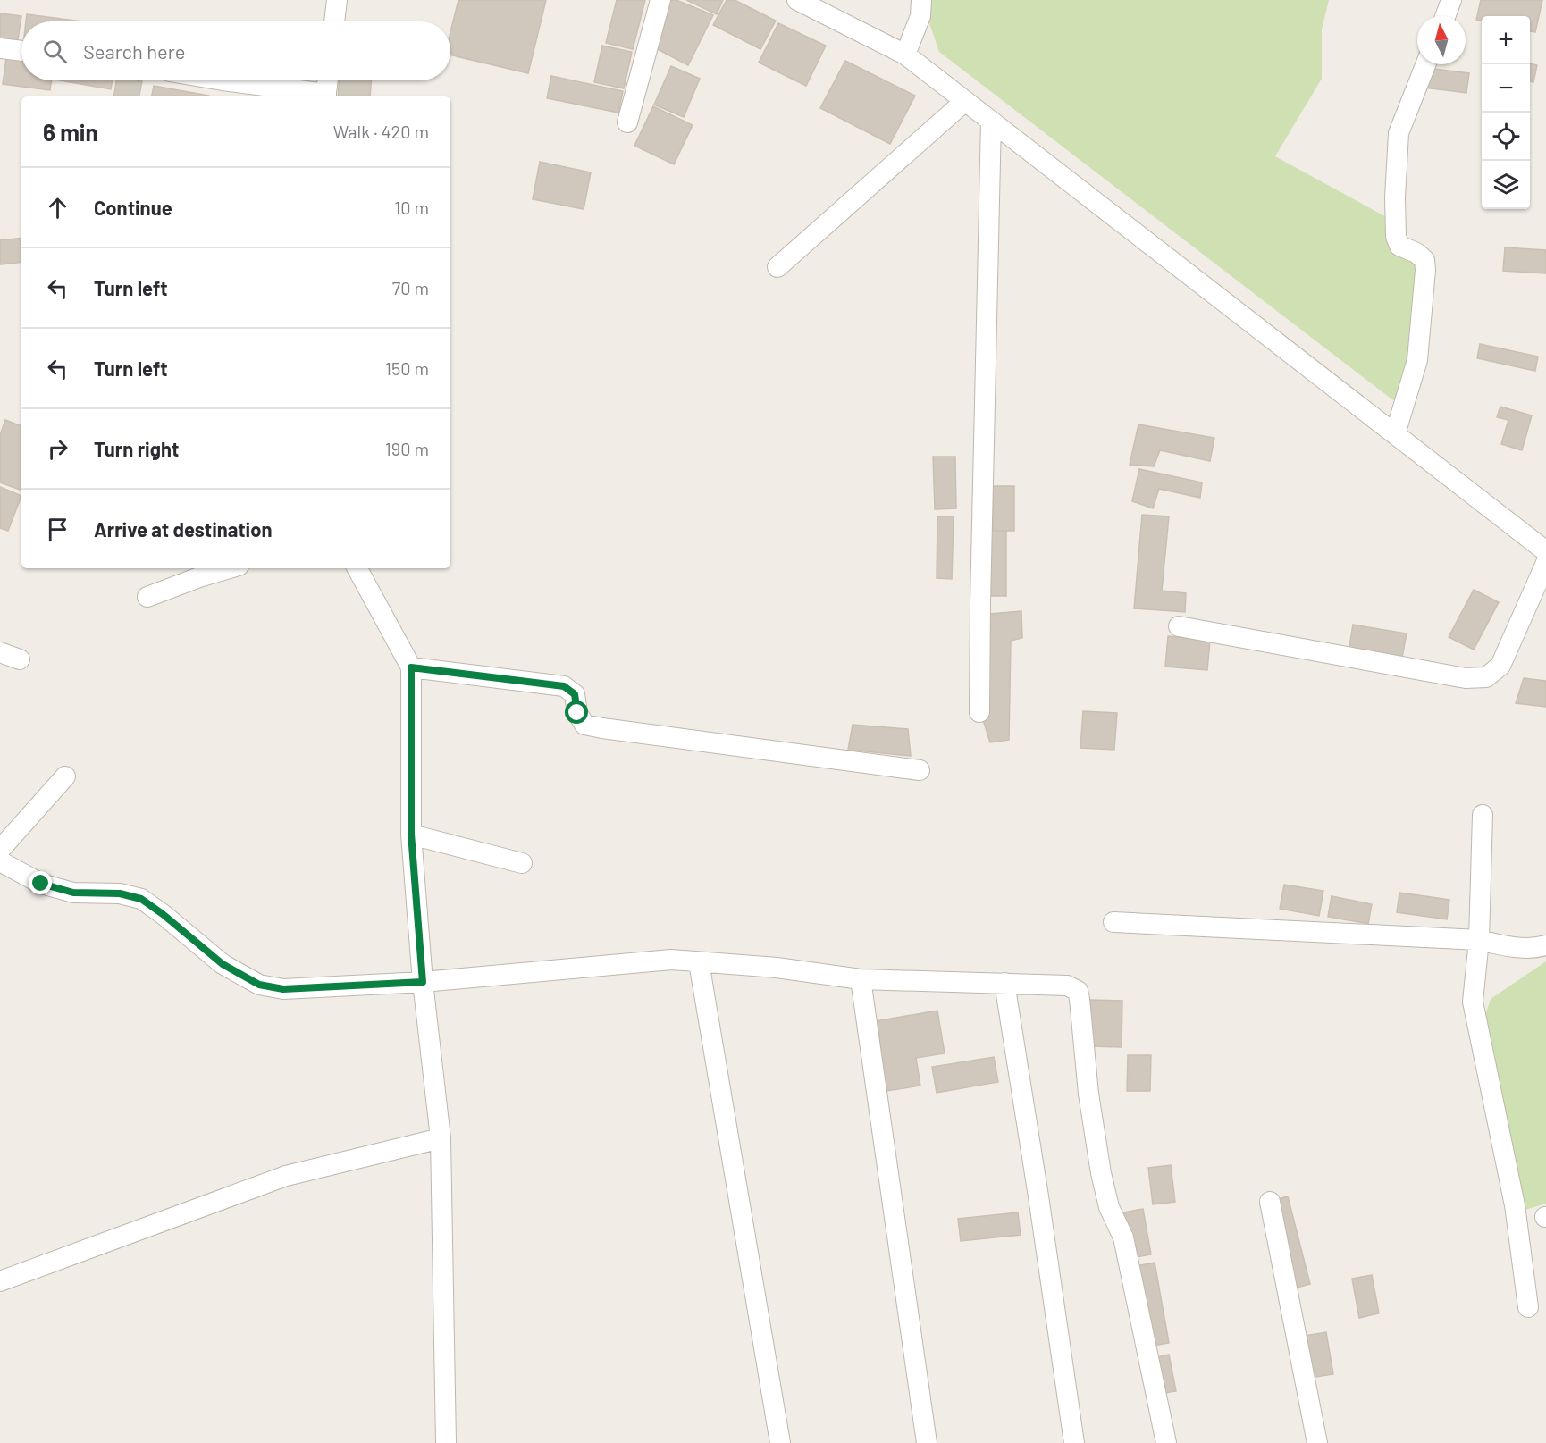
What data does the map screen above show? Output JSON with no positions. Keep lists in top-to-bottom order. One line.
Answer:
{"north":"top","page":{"map_buttons":["+","−"],"search":"Search here","heading":["6 min","Walk · 420 m"],"list":[["Continue","10 m"],["Turn left","70 m"],["Turn left","150 m"],["Turn right","190 m"],"Arrive at destination"]}}
